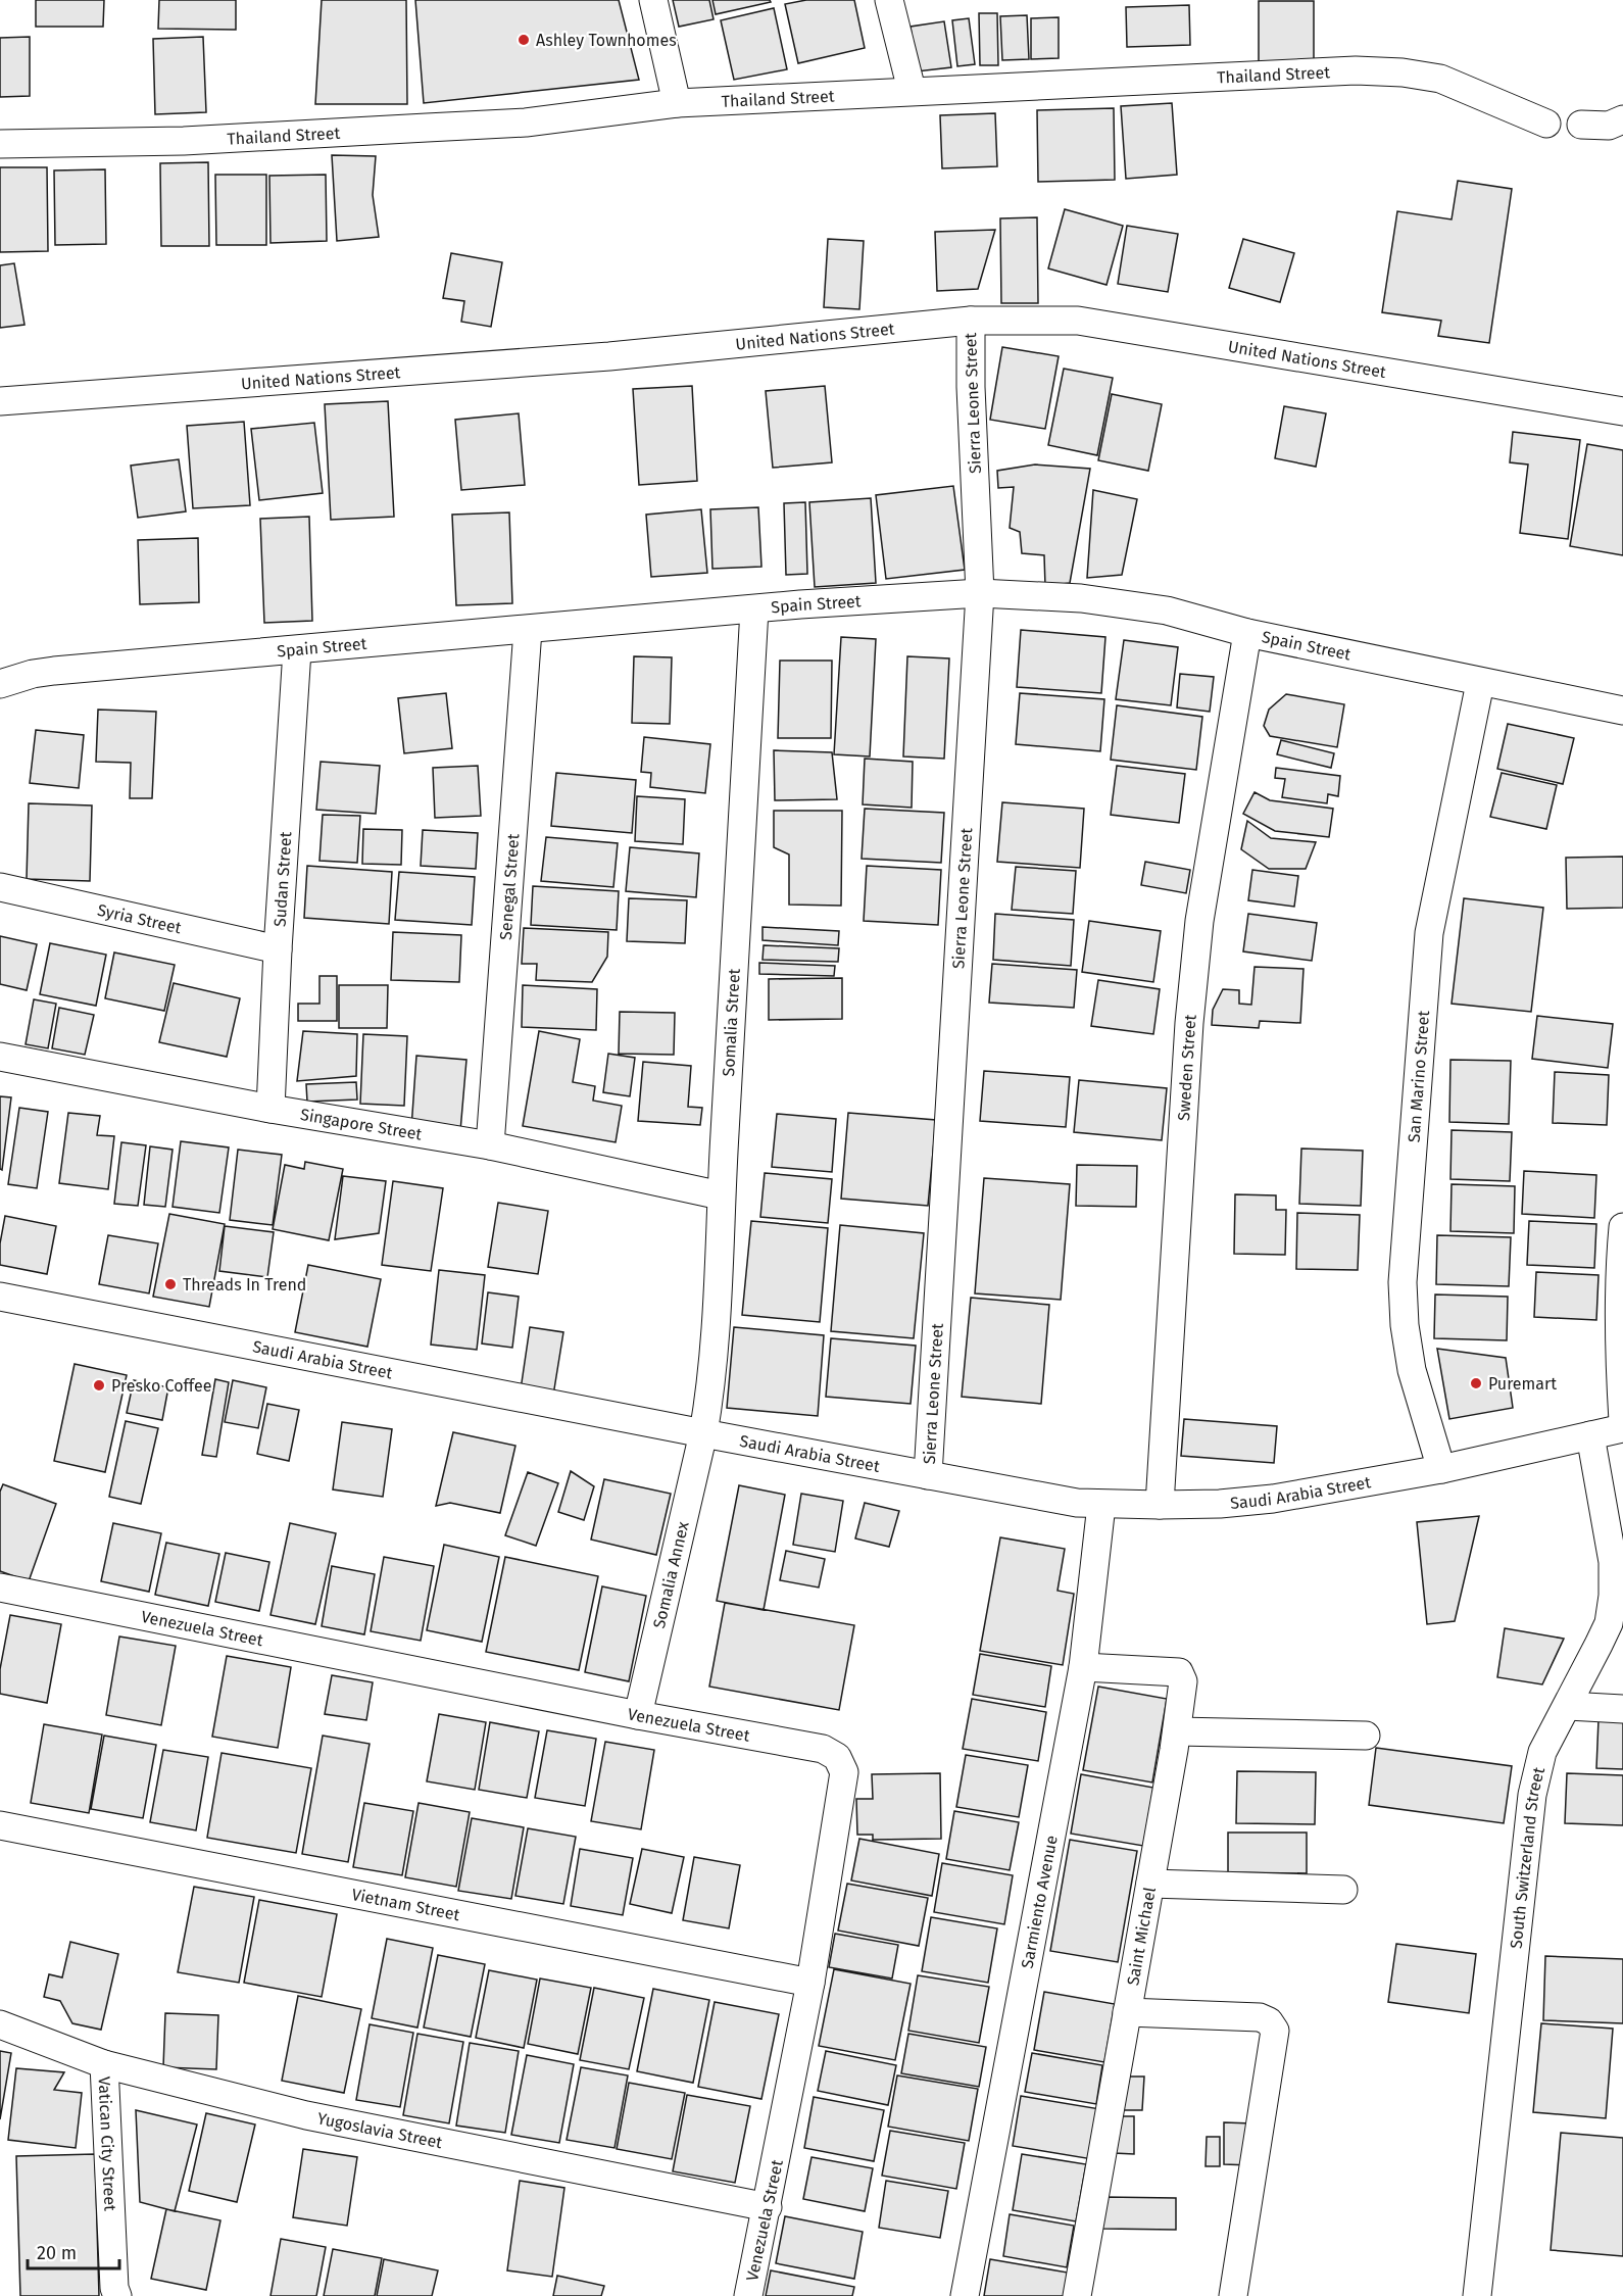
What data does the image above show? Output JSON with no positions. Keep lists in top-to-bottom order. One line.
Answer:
{"streets":{"street":["Thailand Street","United Nations Street","Sierra Leone Street","Spain Street","Sudan Street","Senegal Street","Syria Street","Somalia Street","Sweden Street","San Marino Street","Singapore Street","Saudi Arabia Street","Somalia Annex","Venezuela Street","South Switzerland Street","Sarmiento Avenue","Vietnam Street","Saint Michael","Yugoslavia Street","Vatican City Street"]},"crossings":[["United Nations Street","Sierra Leone Street"],["Sierra Leone Street","Spain Street"],["Sierra Leone Street","Saudi Arabia Street"],["Spain Street","Sudan Street"],["Spain Street","Senegal Street"],["Spain Street","Somalia Street"],["Spain Street","Sweden Street"],["Spain Street","San Marino Street"],["Sudan Street","Syria Street"],["Sudan Street","Singapore Street"],["Senegal Street","Singapore Street"],["Somalia Street","Singapore Street"],["Somalia Street","Saudi Arabia Street"],["Somalia Street","Somalia Annex"],["Sweden Street","Saudi Arabia Street"],["San Marino Street","Saudi Arabia Street"],["Saudi Arabia Street","Somalia Annex"],["Saudi Arabia Street","South Switzerland Street"],["Saudi Arabia Street","Sarmiento Avenue"],["Somalia Annex","Venezuela Street"],["Venezuela Street","Vietnam Street"],["Venezuela Street","Yugoslavia Street"],["Sarmiento Avenue","Saint Michael"],["Yugoslavia Street","Vatican City Street"]],"places":["Ashley Townhomes","Threads In Trend","Puremart","Presko Coffee"],"scale_bar":"20 m"}
